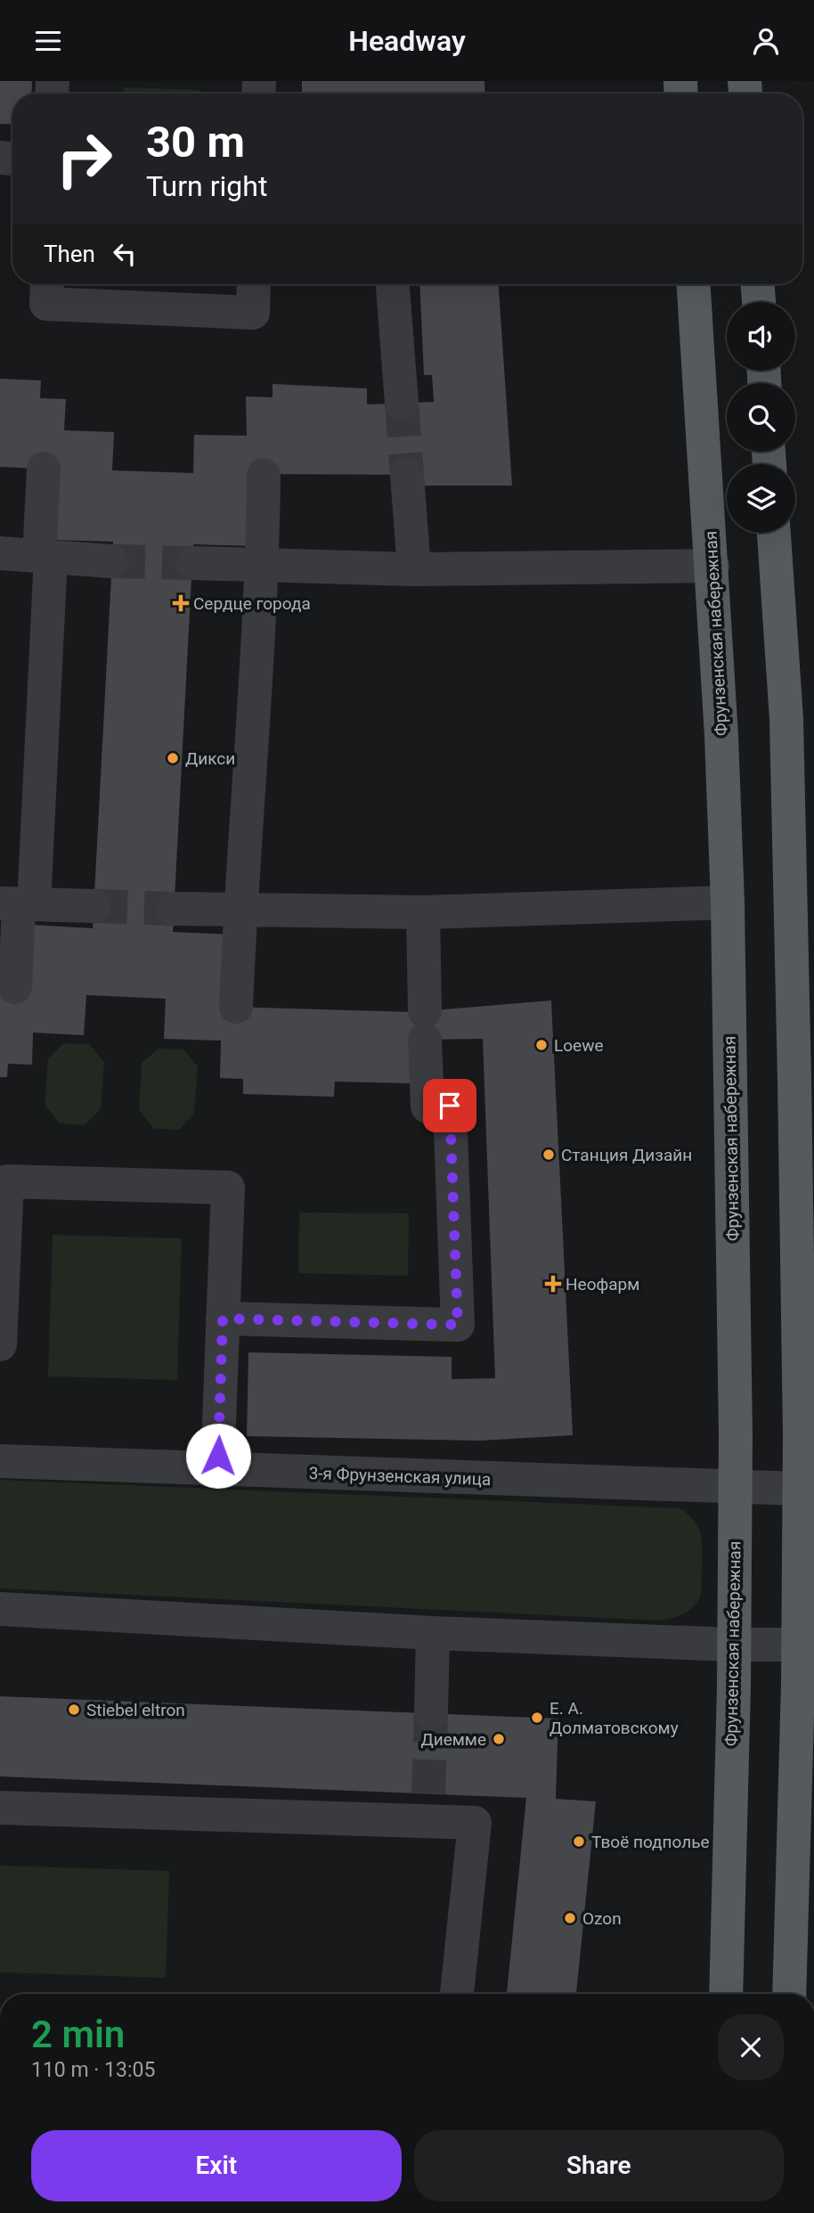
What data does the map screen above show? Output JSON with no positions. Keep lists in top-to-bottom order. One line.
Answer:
{"streets":{"main road":["Фрунзенская набережная"],"street":["3-я Фрунзенская улица"]},"crossings":[["Фрунзенская набережная","3-я Фрунзенская улица"]],"places":{"health":["Сердце города","Неофарм"],"other":["Дикси","Loewe","Станция Дизайн","Stiebel eltron","Е. А. Долматовскому","Диемме","Твоё подполье","Ozon"]},"page":{"header":"Headway","turn":["30 m","Turn right"],"then":"Then","heading":["2 min","110 m · 13:05"],"buttons":["Exit","Share"]}}
